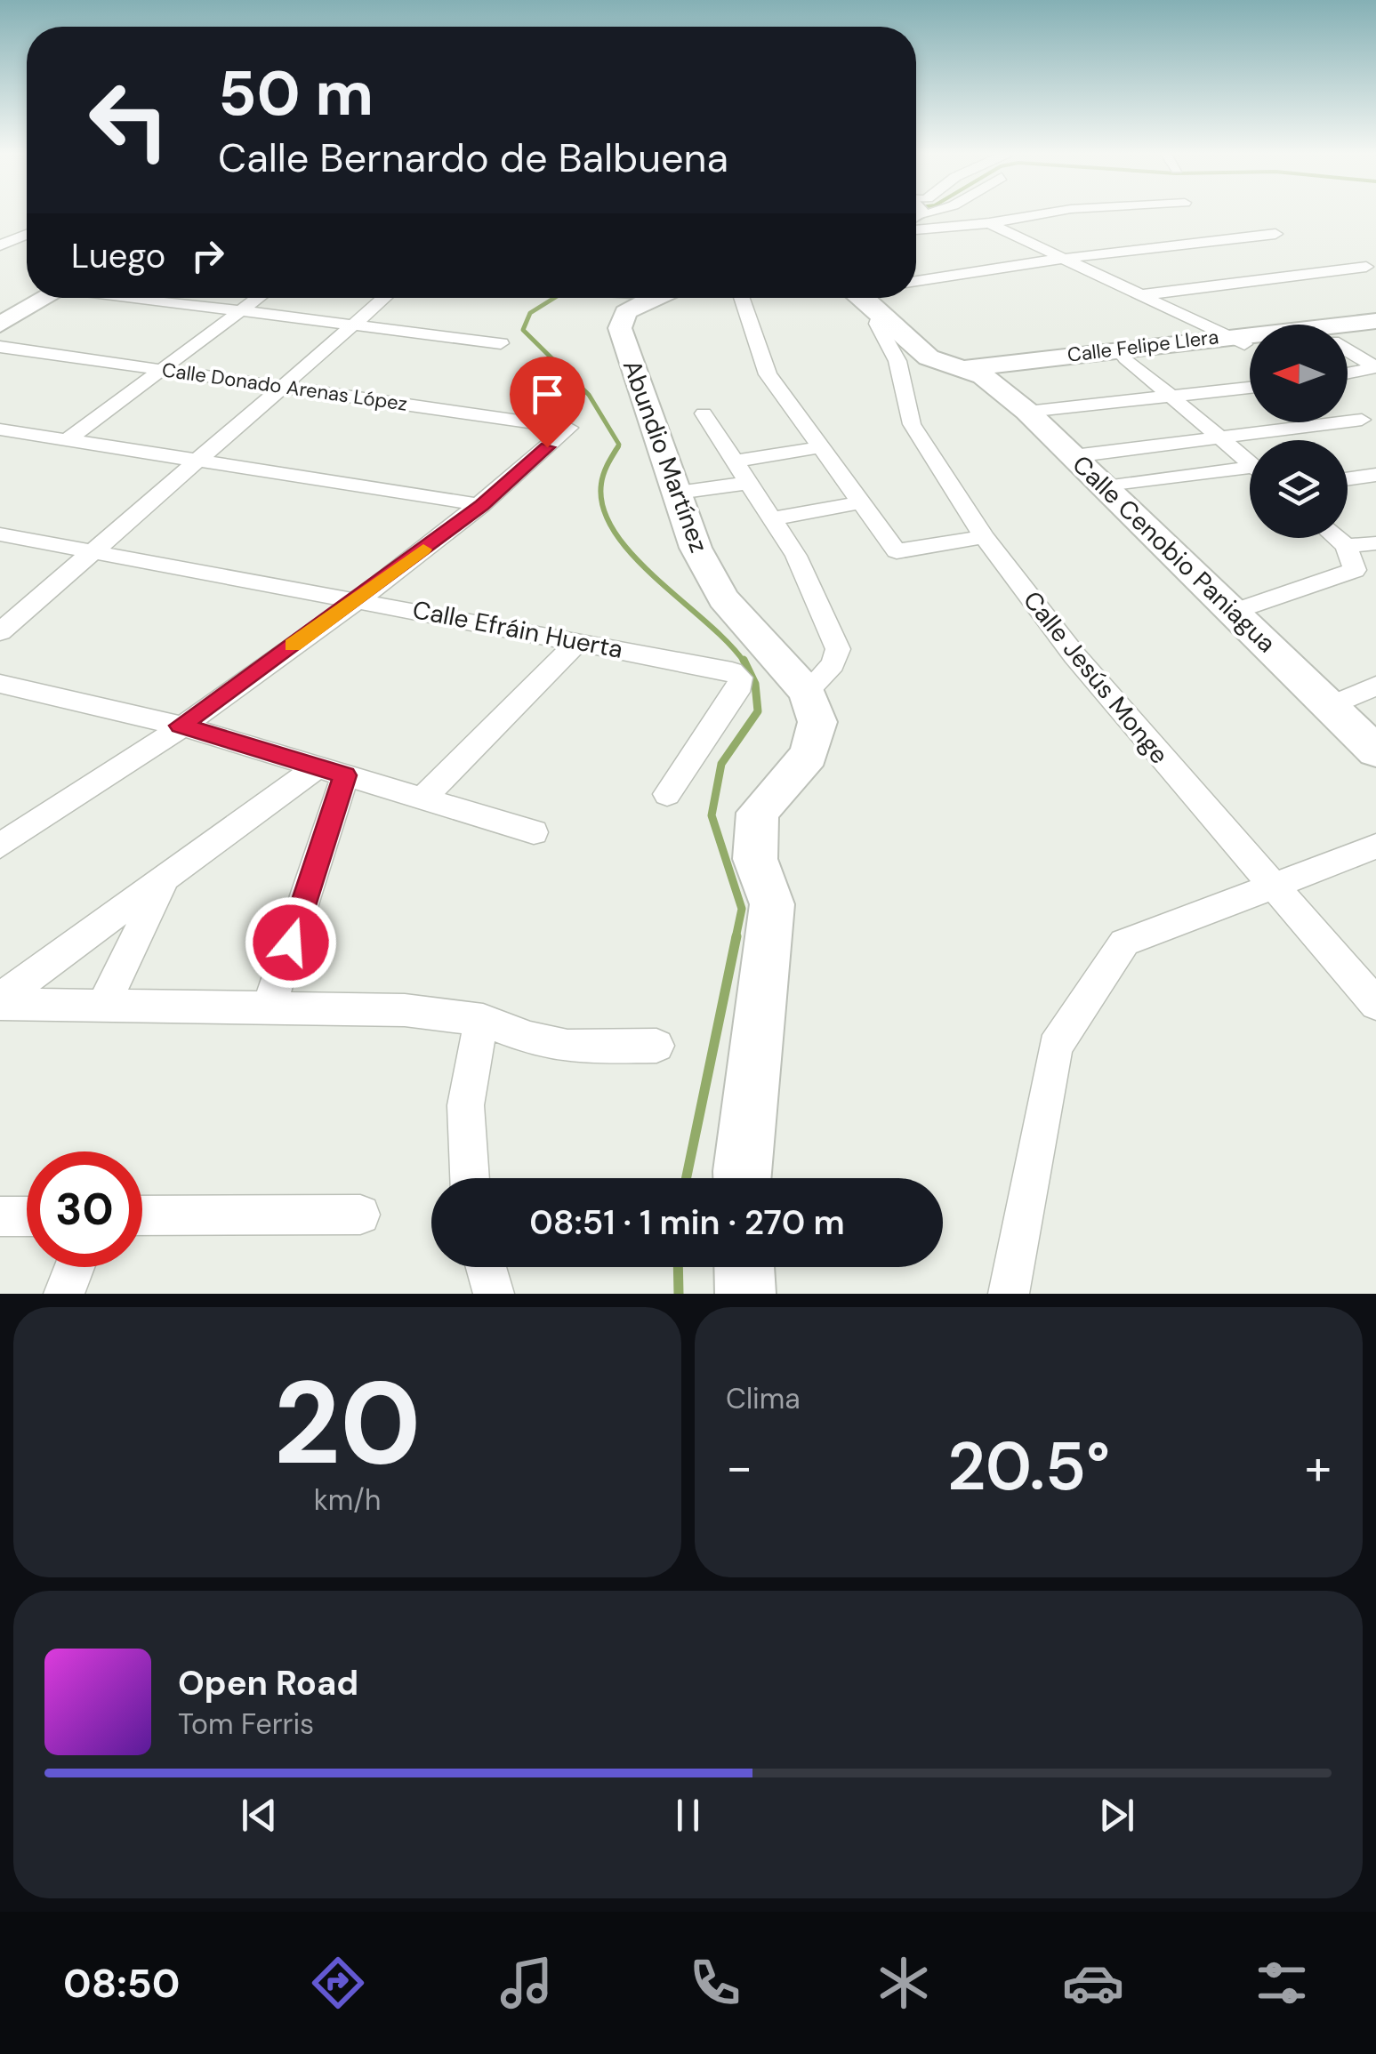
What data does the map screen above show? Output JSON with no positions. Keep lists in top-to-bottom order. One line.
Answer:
{"streets":{"street":["Calle Felipe Llera","Calle Donado Arenas López","Abundio Martínez","Calle Cenobio Paniagua","Calle Efráin Huerta","Calle Jesús Monge"]},"crossings":[["Calle Felipe Llera","Calle Cenobio Paniagua"]],"north":"left","page":{"turn":["50 m","Calle Bernardo de Balbuena"],"then":"Luego","limit":"30","trip":"08:51 · 1 min · 270 m","tile":[["20","km/h"],"Clima"],"heat":["−","20.5°","+"],"song":["Open Road","Tom Ferris"],"tabs":"08:50"}}
